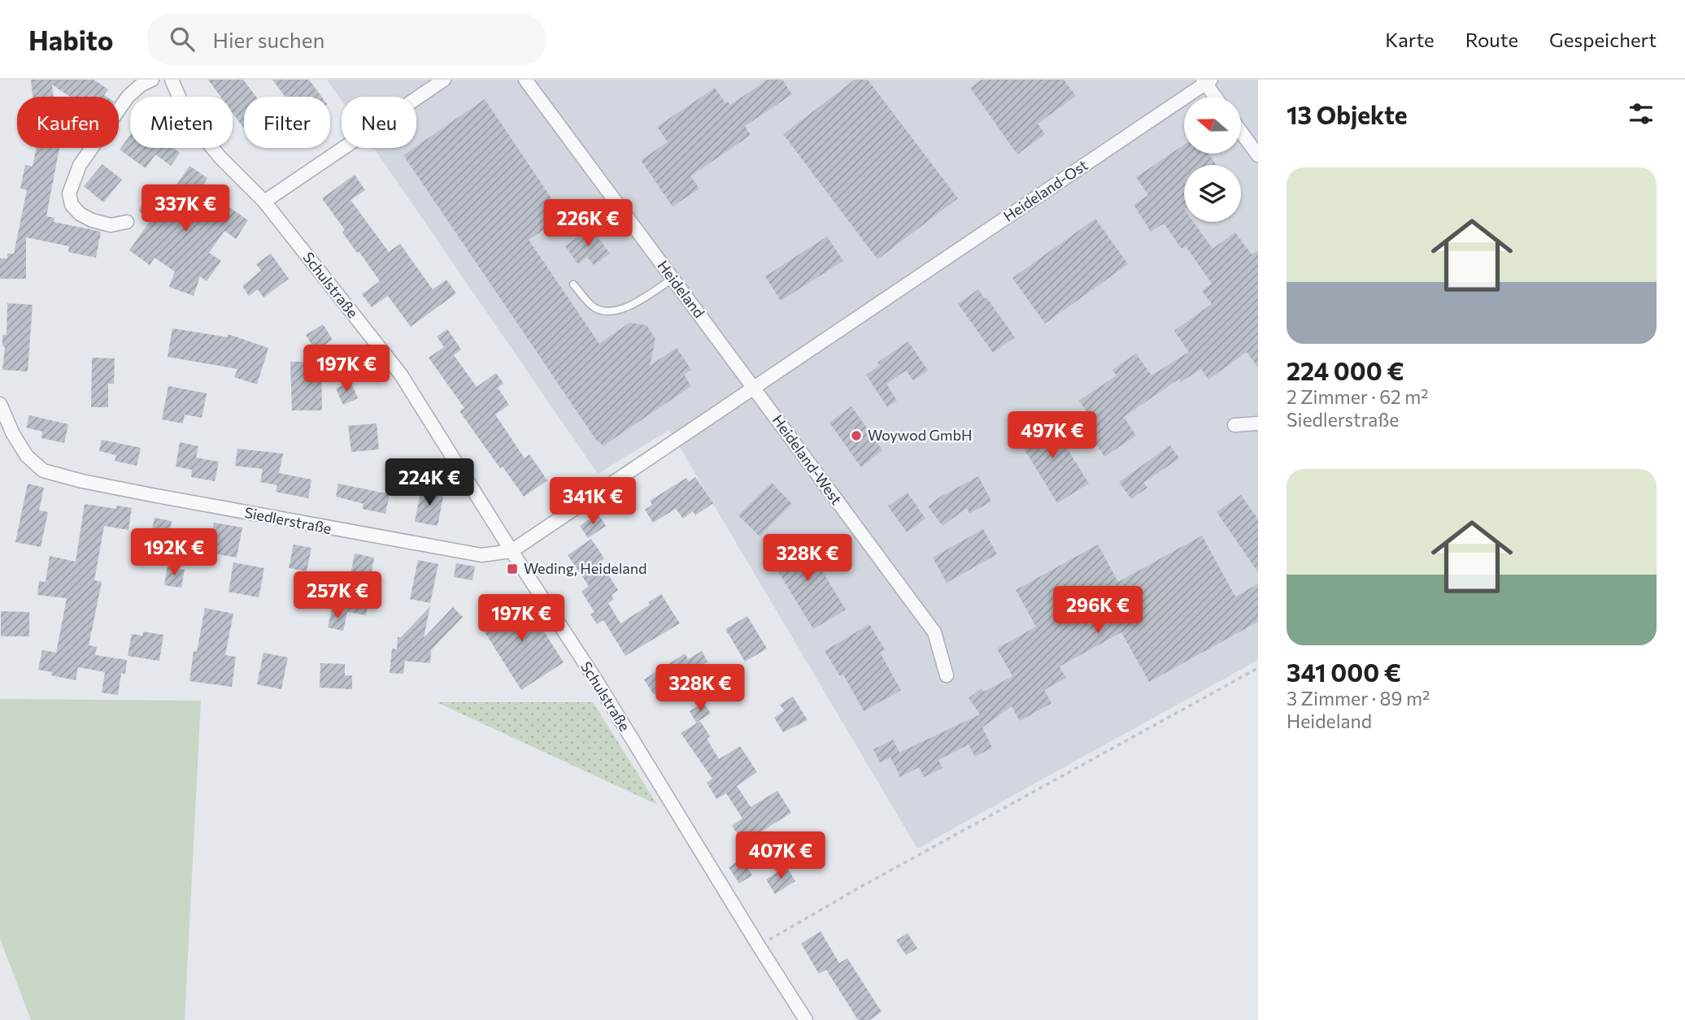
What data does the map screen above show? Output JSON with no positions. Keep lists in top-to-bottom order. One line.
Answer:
{"streets":{"street":["Heideland-Ost","Schulstraße","Heideland","Heideland-West","Siedlerstraße"]},"crossings":[["Heideland-Ost","Heideland"],["Heideland-Ost","Heideland-West"],["Schulstraße","Siedlerstraße"],["Heideland","Heideland-West"]],"places":{"other":["Woywod GmbH"],"transit":["Weding, Heideland"]},"north":"left","page":{"header":"Habito","search":"Hier suchen","nav":["Karte","Route","Gespeichert"],"heading":"13 Objekte","chip":["Kaufen","Mieten","Filter","Neu"],"list":[{"name":"224 000 €","note":"2 Zimmer · 62 m² · Siedlerstraße"},{"name":"341 000 €","note":"3 Zimmer · 89 m² · Heideland"}],"price":["337K €","226K €","197K €","497K €","224K €","341K €","192K €","328K €","257K €","296K €","197K €","328K €","407K €"]}}
